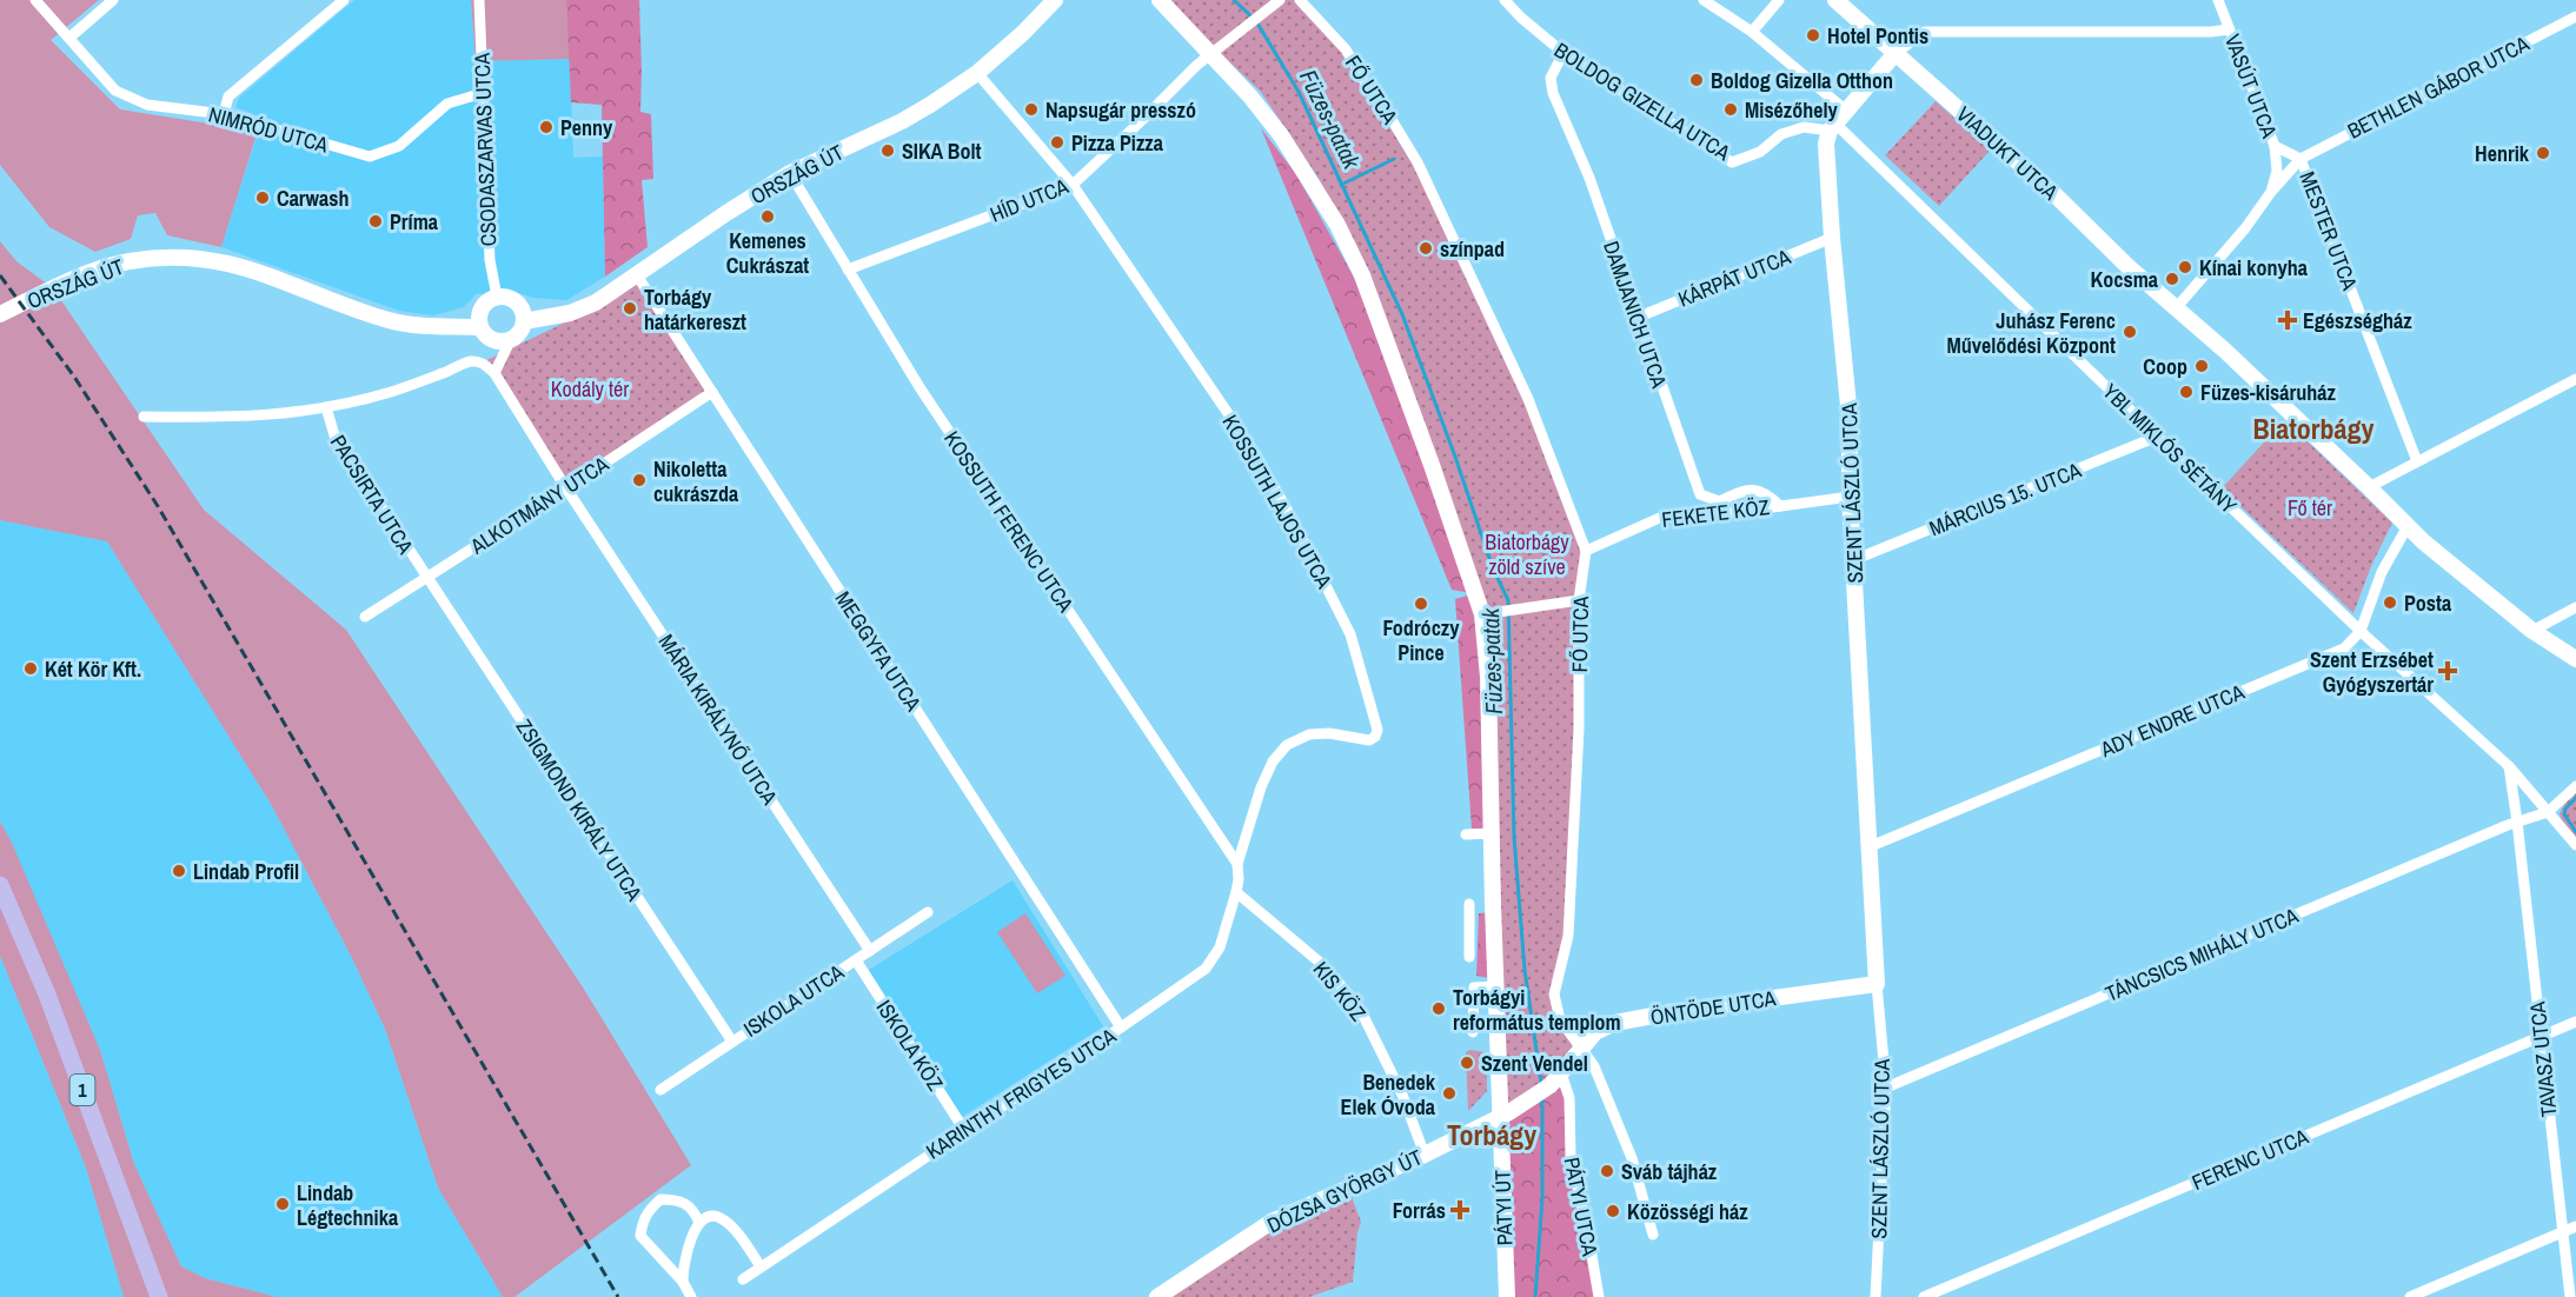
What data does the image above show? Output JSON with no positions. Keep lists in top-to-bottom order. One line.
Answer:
{"streets":{"main road":["1"],"street":["VASÚT UTCA","BETHLEN GÁBOR UTCA","FŐ UTCA","BOLDOG GIZELLA UTCA","NIMRÓD UTCA","CSODASZARVAS UTCA","VIADUKT UTCA","ORSZÁG ÚT","HÍD UTCA","MESTER UTCA","KÁRPÁT UTCA","DAMJANICH UTCA","YBL MIKLÓS SÉTÁNY","SZENT LÁSZLÓ UTCA","PACSIRTA UTCA","MÁRCIUS 15. UTCA","KOSSUTH LAJOS UTCA","ALKOTMÁNY UTCA","FEKETE KÖZ","KOSSUTH FERENC UTCA","MEGGYFA UTCA","MÁRIA KIRÁLYNŐ UTCA","ADY ENDRE UTCA","ZSIGMOND KIRÁLY UTCA","TÁNCSICS MIHÁLY UTCA","KIS KÖZ","ISKOLA UTCA","ÖNTÖDE UTCA","ISKOLA KÖZ","TAVASZ UTCA","KARINTHY FRIGYES UTCA","FERENC UTCA","DÓZSA GYÖRGY ÚT","PÁTYI UTCA","PÁTYI ÚT"]},"crossings":[["VASÚT UTCA","BETHLEN GÁBOR UTCA"],["VASÚT UTCA","VIADUKT UTCA"],["BETHLEN GÁBOR UTCA","MESTER UTCA"],["FŐ UTCA","FEKETE KÖZ"],["FŐ UTCA","ÖNTÖDE UTCA"],["BOLDOG GIZELLA UTCA","DAMJANICH UTCA"],["BOLDOG GIZELLA UTCA","YBL MIKLÓS SÉTÁNY"],["BOLDOG GIZELLA UTCA","SZENT LÁSZLÓ UTCA"],["NIMRÓD UTCA","CSODASZARVAS UTCA"],["CSODASZARVAS UTCA","ORSZÁG ÚT"],["ORSZÁG ÚT","KOSSUTH LAJOS UTCA"],["ORSZÁG ÚT","KOSSUTH FERENC UTCA"],["ORSZÁG ÚT","MEGGYFA UTCA"],["HÍD UTCA","KOSSUTH LAJOS UTCA"],["HÍD UTCA","KOSSUTH FERENC UTCA"],["KÁRPÁT UTCA","DAMJANICH UTCA"],["KÁRPÁT UTCA","SZENT LÁSZLÓ UTCA"],["DAMJANICH UTCA","FEKETE KÖZ"],["YBL MIKLÓS SÉTÁNY","SZENT LÁSZLÓ UTCA"],["YBL MIKLÓS SÉTÁNY","MÁRCIUS 15. UTCA"],["YBL MIKLÓS SÉTÁNY","ADY ENDRE UTCA"],["YBL MIKLÓS SÉTÁNY","TÁNCSICS MIHÁLY UTCA"],["YBL MIKLÓS SÉTÁNY","TAVASZ UTCA"],["SZENT LÁSZLÓ UTCA","MÁRCIUS 15. UTCA"],["SZENT LÁSZLÓ UTCA","FEKETE KÖZ"],["SZENT LÁSZLÓ UTCA","ADY ENDRE UTCA"],["SZENT LÁSZLÓ UTCA","TÁNCSICS MIHÁLY UTCA"],["SZENT LÁSZLÓ UTCA","ÖNTÖDE UTCA"],["PACSIRTA UTCA","ALKOTMÁNY UTCA"],["PACSIRTA UTCA","MÁRIA KIRÁLYNŐ UTCA"],["PACSIRTA UTCA","ZSIGMOND KIRÁLY UTCA"],["KOSSUTH LAJOS UTCA","KOSSUTH FERENC UTCA"],["KOSSUTH LAJOS UTCA","KARINTHY FRIGYES UTCA"],["ALKOTMÁNY UTCA","MEGGYFA UTCA"],["ALKOTMÁNY UTCA","MÁRIA KIRÁLYNŐ UTCA"],["ALKOTMÁNY UTCA","ZSIGMOND KIRÁLY UTCA"],["KOSSUTH FERENC UTCA","KARINTHY FRIGYES UTCA"],["MEGGYFA UTCA","KARINTHY FRIGYES UTCA"],["MÁRIA KIRÁLYNŐ UTCA","ISKOLA UTCA"],["ZSIGMOND KIRÁLY UTCA","ISKOLA UTCA"],["TÁNCSICS MIHÁLY UTCA","TAVASZ UTCA"],["KIS KÖZ","KARINTHY FRIGYES UTCA"],["KIS KÖZ","DÓZSA GYÖRGY ÚT"],["ISKOLA UTCA","ISKOLA KÖZ"],["ÖNTÖDE UTCA","DÓZSA GYÖRGY ÚT"],["ÖNTÖDE UTCA","PÁTYI UTCA"],["ÖNTÖDE UTCA","PÁTYI ÚT"],["ISKOLA KÖZ","KARINTHY FRIGYES UTCA"],["TAVASZ UTCA","FERENC UTCA"],["DÓZSA GYÖRGY ÚT","PÁTYI ÚT"]],"districts":["Biatorbágy","Torbágy"],"water":["Füzes-patak"],"parks":["Kodály tér","Fő tér","Biatorbágy zöld szíve"],"places":{"other":["Hotel Pontis","Boldog Gizella Otthon","Napsugár presszó","Misézőhely","Penny","Pizza Pizza","SIKA Bolt","Henrik","Carwash","Kemenes Cukrászat","Príma","színpad","Kínai konyha","Kocsma","Torbágy határkereszt","Juhász Ferenc Művelődési Központ","Coop","Füzes-kisáruház","Nikoletta cukrászda","Posta","Fodróczy Pince","Két Kör Kft.","Lindab Profil","Torbágyi református templom","Szent Vendel","Benedek Elek Óvoda","Sváb tájház","Lindab Légtechnika","Közösségi ház"],"health":["Egészségház","Szent Erzsébet Gyógyszertár","Forrás"]}}
